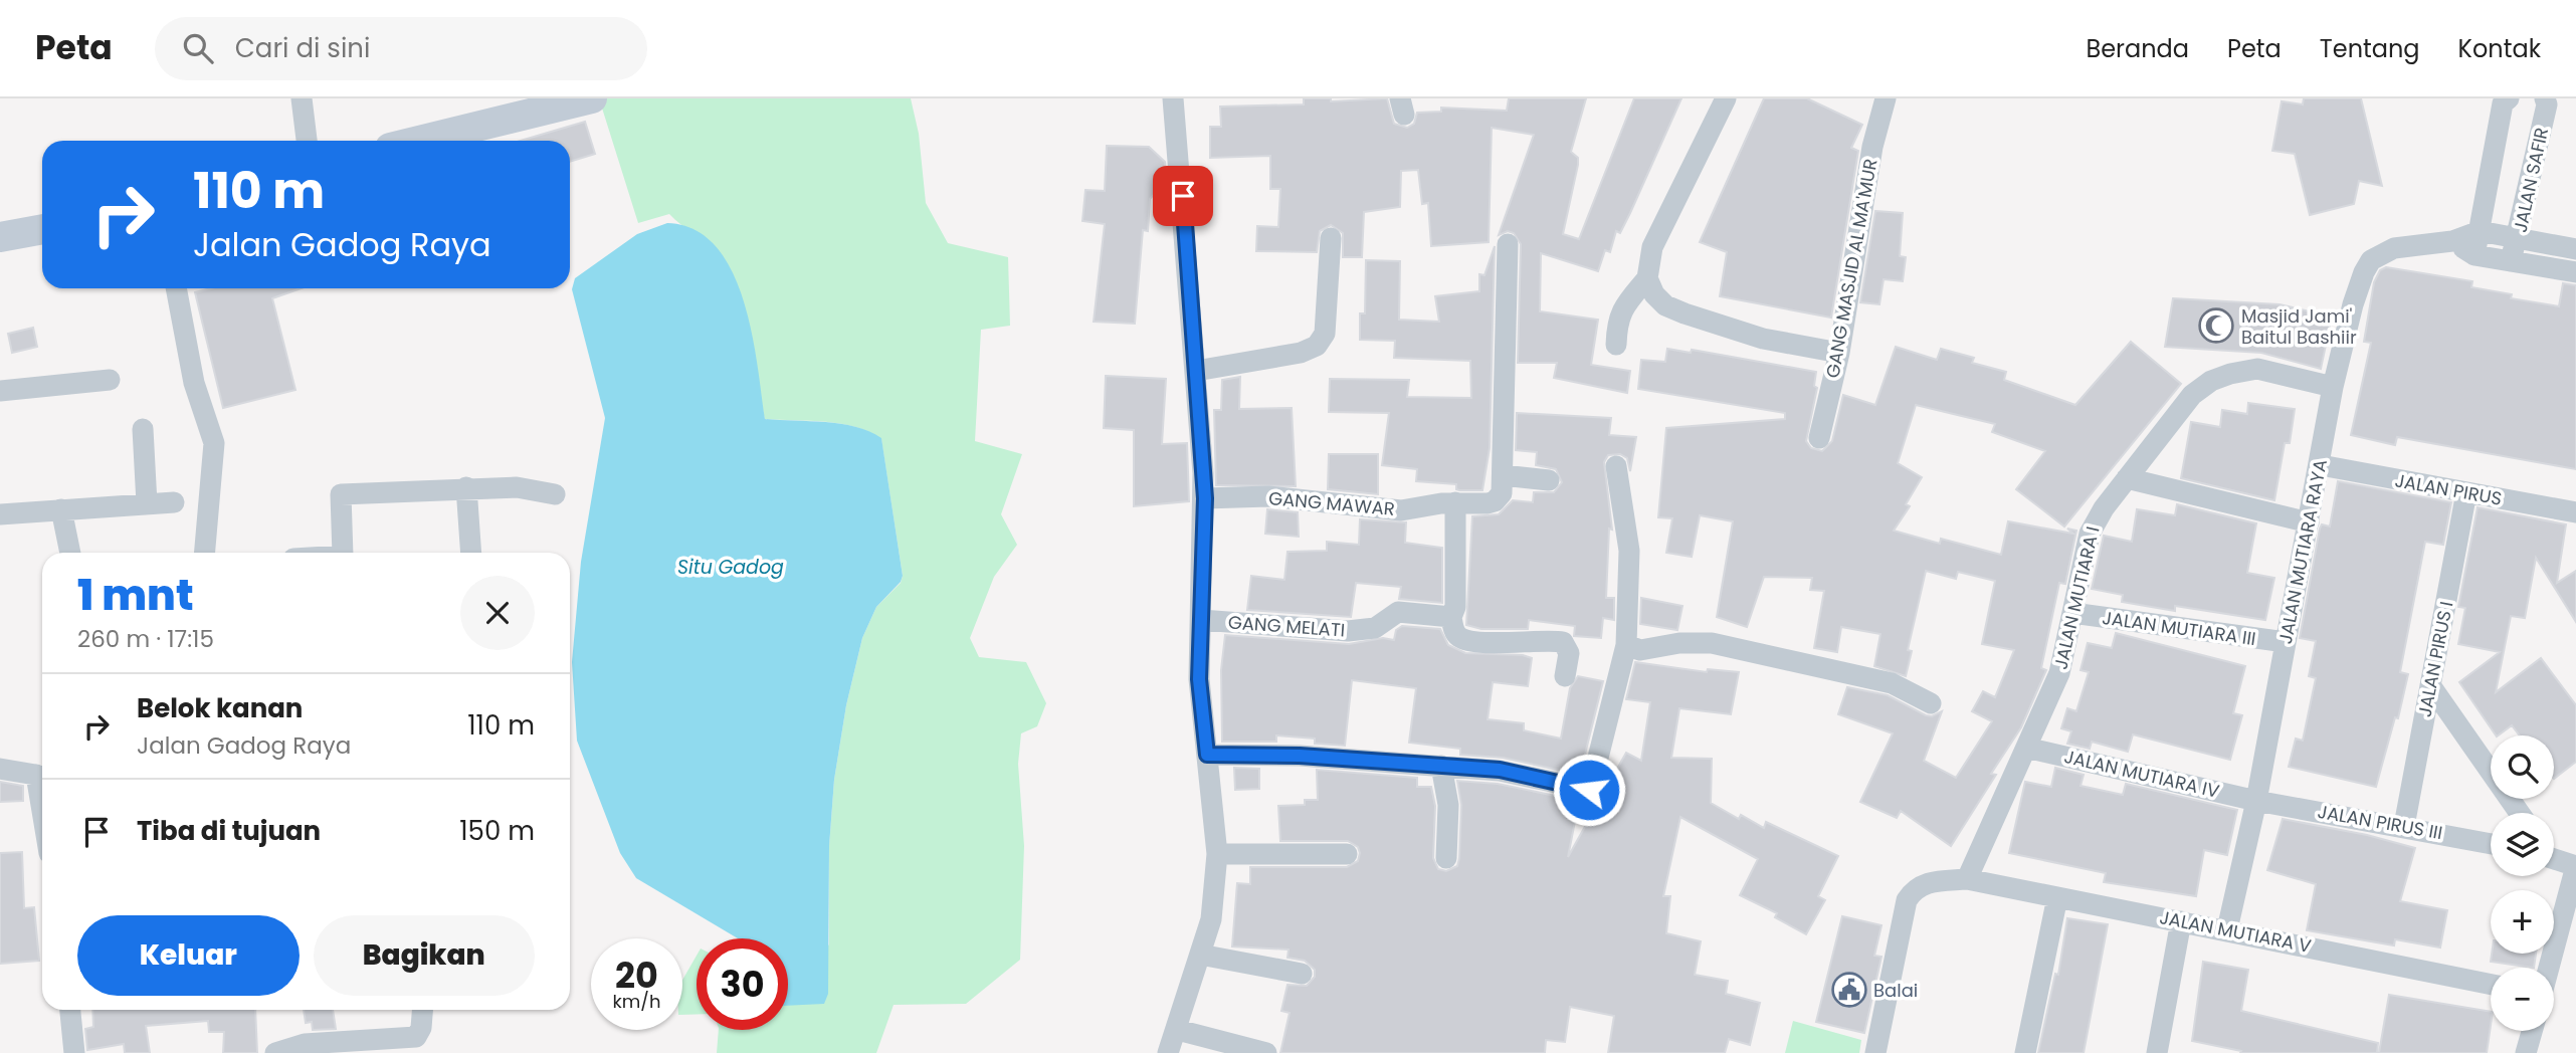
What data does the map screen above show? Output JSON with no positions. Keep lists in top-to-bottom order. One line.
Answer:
{"streets":{"street":["JALAN SAFIR","GANG MASJID AL MA'MUR","JALAN PIRUS","GANG MAWAR","JALAN MUTIARA RAYA","JALAN MUTIARA I","GANG MELATI","JALAN MUTIARA III","JALAN PIRUS I","JALAN MUTIARA IV","JALAN PIRUS III","JALAN MUTIARA V"]},"crossings":[["JALAN PIRUS","JALAN MUTIARA RAYA"],["JALAN PIRUS","JALAN PIRUS I"],["JALAN MUTIARA RAYA","JALAN MUTIARA I"],["JALAN MUTIARA RAYA","JALAN MUTIARA III"],["JALAN MUTIARA RAYA","JALAN MUTIARA IV"],["JALAN MUTIARA RAYA","JALAN PIRUS III"],["JALAN MUTIARA RAYA","JALAN MUTIARA V"],["JALAN MUTIARA I","JALAN MUTIARA III"],["JALAN MUTIARA I","JALAN MUTIARA IV"],["JALAN MUTIARA I","JALAN MUTIARA V"],["JALAN PIRUS I","JALAN PIRUS III"],["JALAN MUTIARA IV","JALAN PIRUS III"]],"water":["Situ Gadog"],"places":{"mosque":["Masjid Jami' Baitul Bashiir"],"public building":["Balai"]},"page":{"header":"Peta","search":"Cari di sini","nav":["Beranda","Peta","Tentang","Kontak"],"turn":["110 m","Jalan Gadog Raya"],"heading":["1 mnt","260 m · 17:15"],"list":[{"name":"Belok kanan","note":"Jalan Gadog Raya","value":"110 m"},{"name":"Tiba di tujuan","value":"150 m"}],"map_buttons":["+","−"],"buttons":["Keluar","Bagikan"],"speed":"20 km/h","limit":"30"}}
